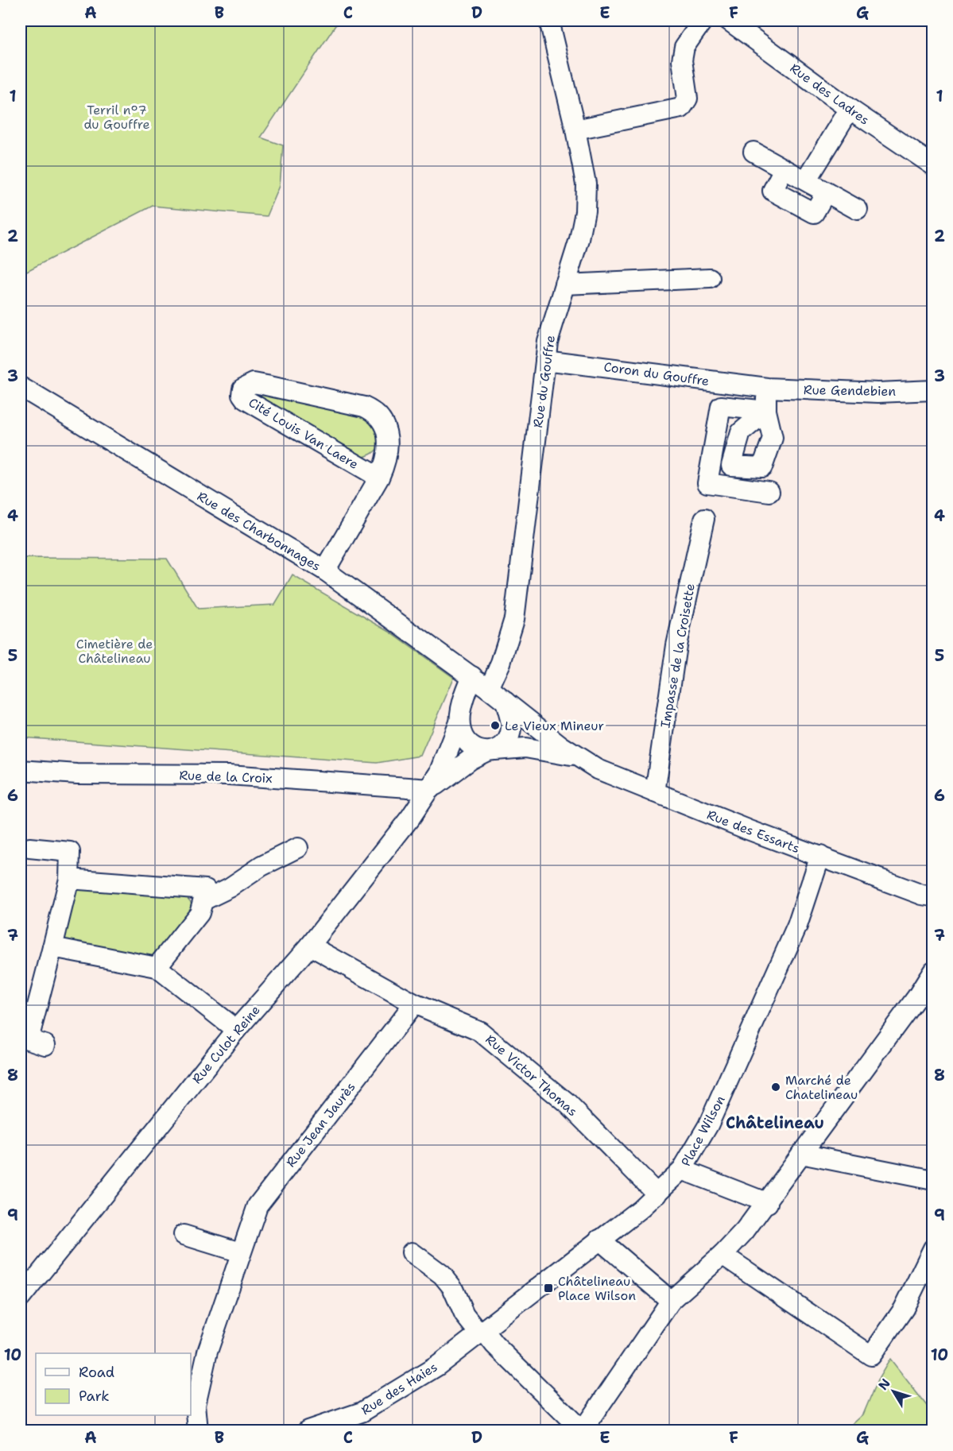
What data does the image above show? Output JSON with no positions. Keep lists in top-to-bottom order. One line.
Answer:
{"streets":{"street":["Rue des Ladres","Coron du Gouffre","Rue du Gouffre","Rue Gendebien","Cité Louis Van Laere","Rue des Charbonnages","Impasse de la Croisette","Rue de la Croix","Rue des Essarts","Rue Culot Reine","Rue Victor Thomas","Rue Jean Jaurès","Place Wilson","Rue des Haies"]},"crossings":[["Coron du Gouffre","Rue du Gouffre"],["Coron du Gouffre","Rue Gendebien"],["Rue du Gouffre","Rue des Charbonnages"],["Rue des Charbonnages","Rue des Essarts"],["Impasse de la Croisette","Rue des Essarts"],["Rue de la Croix","Rue Culot Reine"],["Rue des Essarts","Place Wilson"],["Rue Culot Reine","Rue Victor Thomas"],["Rue Victor Thomas","Rue Jean Jaurès"],["Rue Victor Thomas","Place Wilson"],["Place Wilson","Rue des Haies"]],"districts":["Châtelineau"],"parks":["Terril n°7 du Gouffre","Cimetière de Châtelineau"],"places":{"other":["Le Vieux Mineur","Marché de Chatelineau"],"transit":["Châtelineau Place Wilson"]},"legend":["Road","Park"],"north":"top left","grid":{"columns":["A","B","C","D","E","F","G"],"rows":["1","2","3","4","5","6","7","8","9","10"]}}
